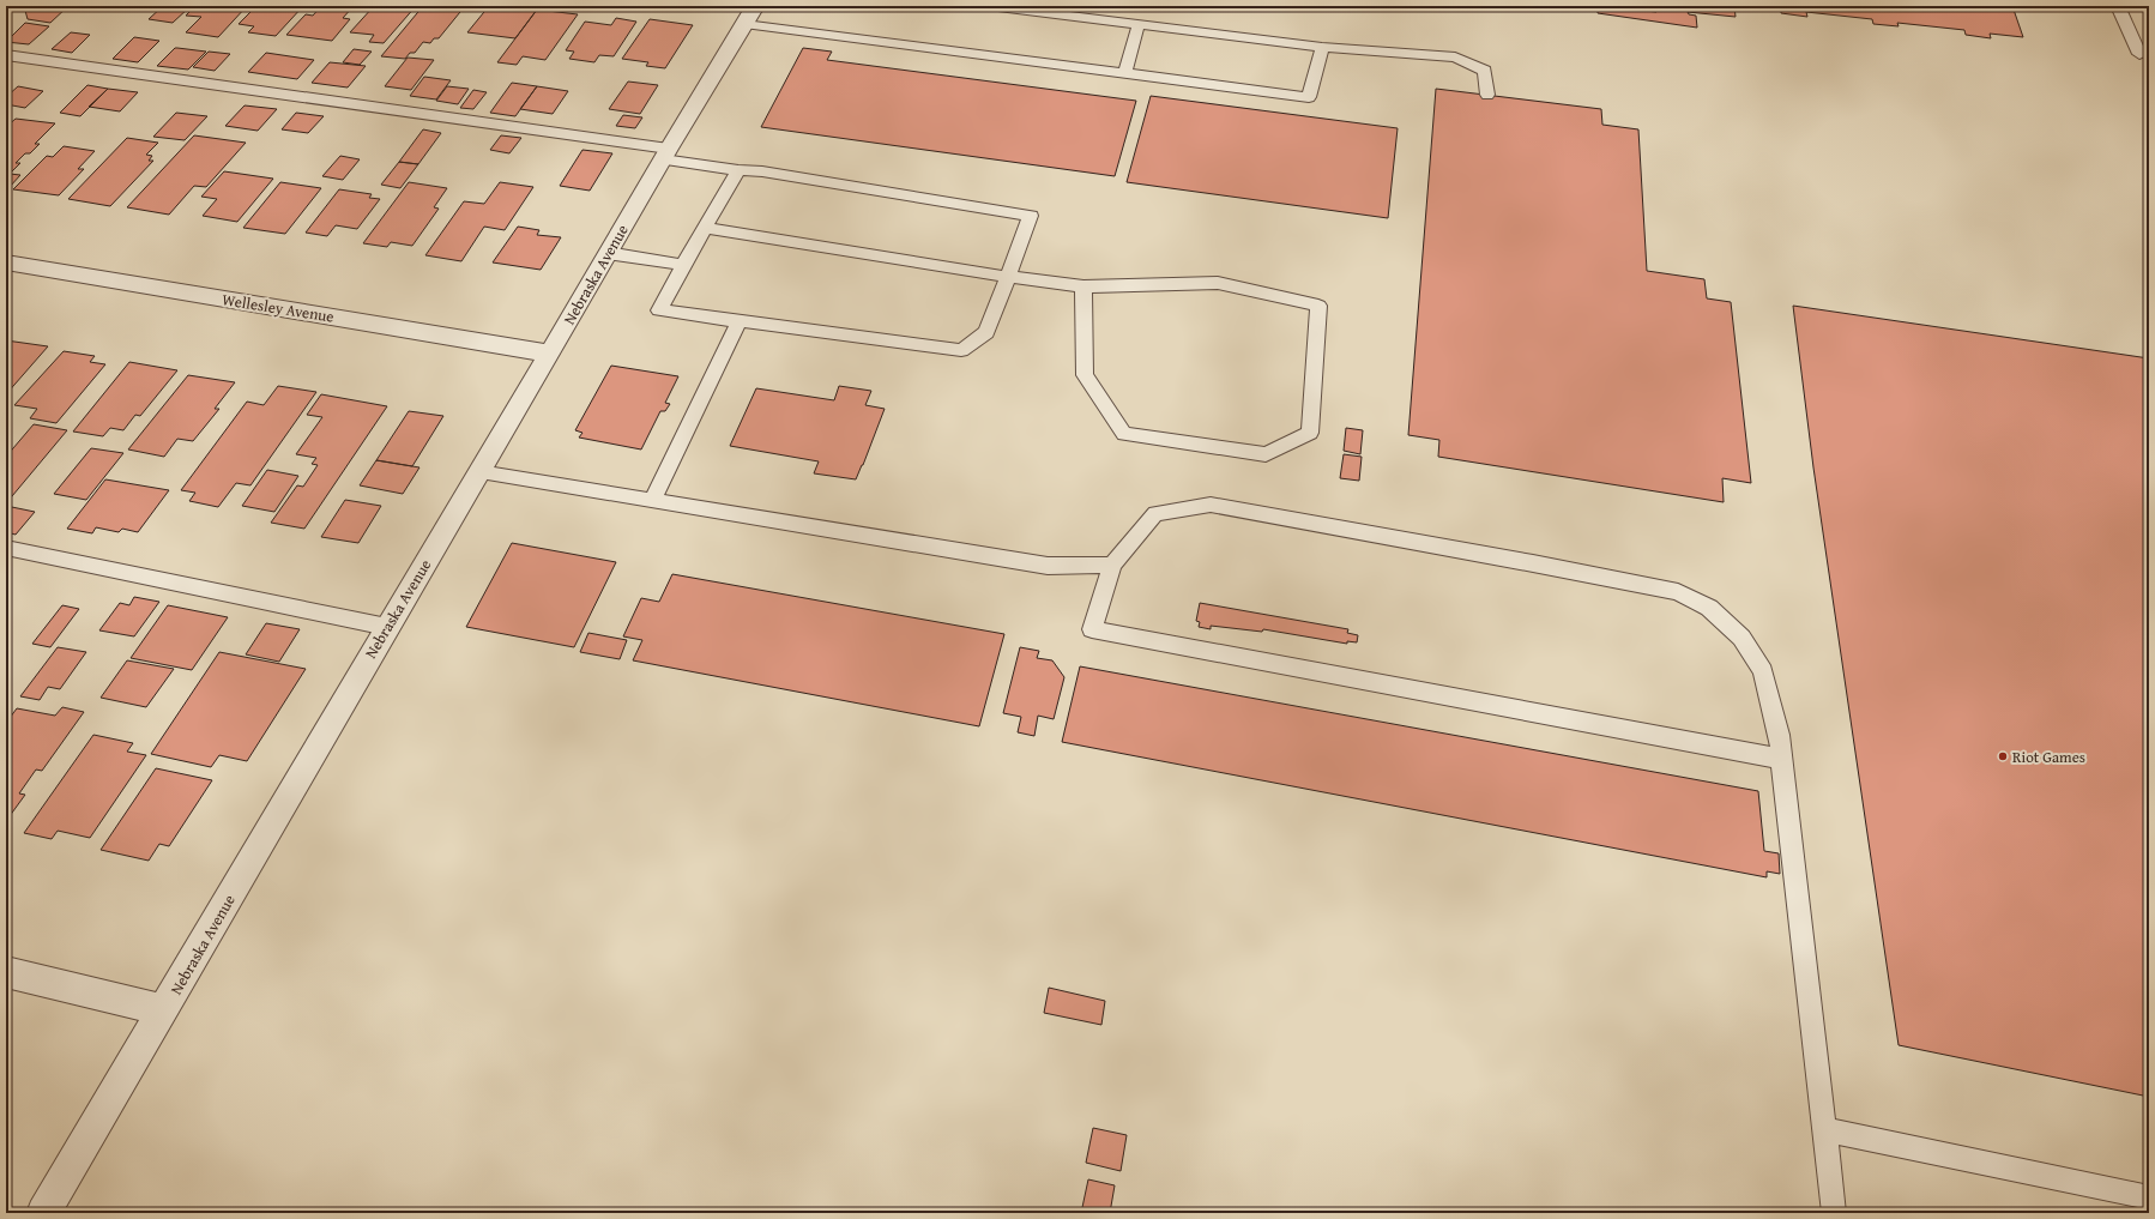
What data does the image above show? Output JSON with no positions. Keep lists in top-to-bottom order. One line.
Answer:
{"streets":{"street":["Nebraska Avenue","Wellesley Avenue"]},"crossings":[["Nebraska Avenue","Wellesley Avenue"]],"places":["Riot Games"]}
